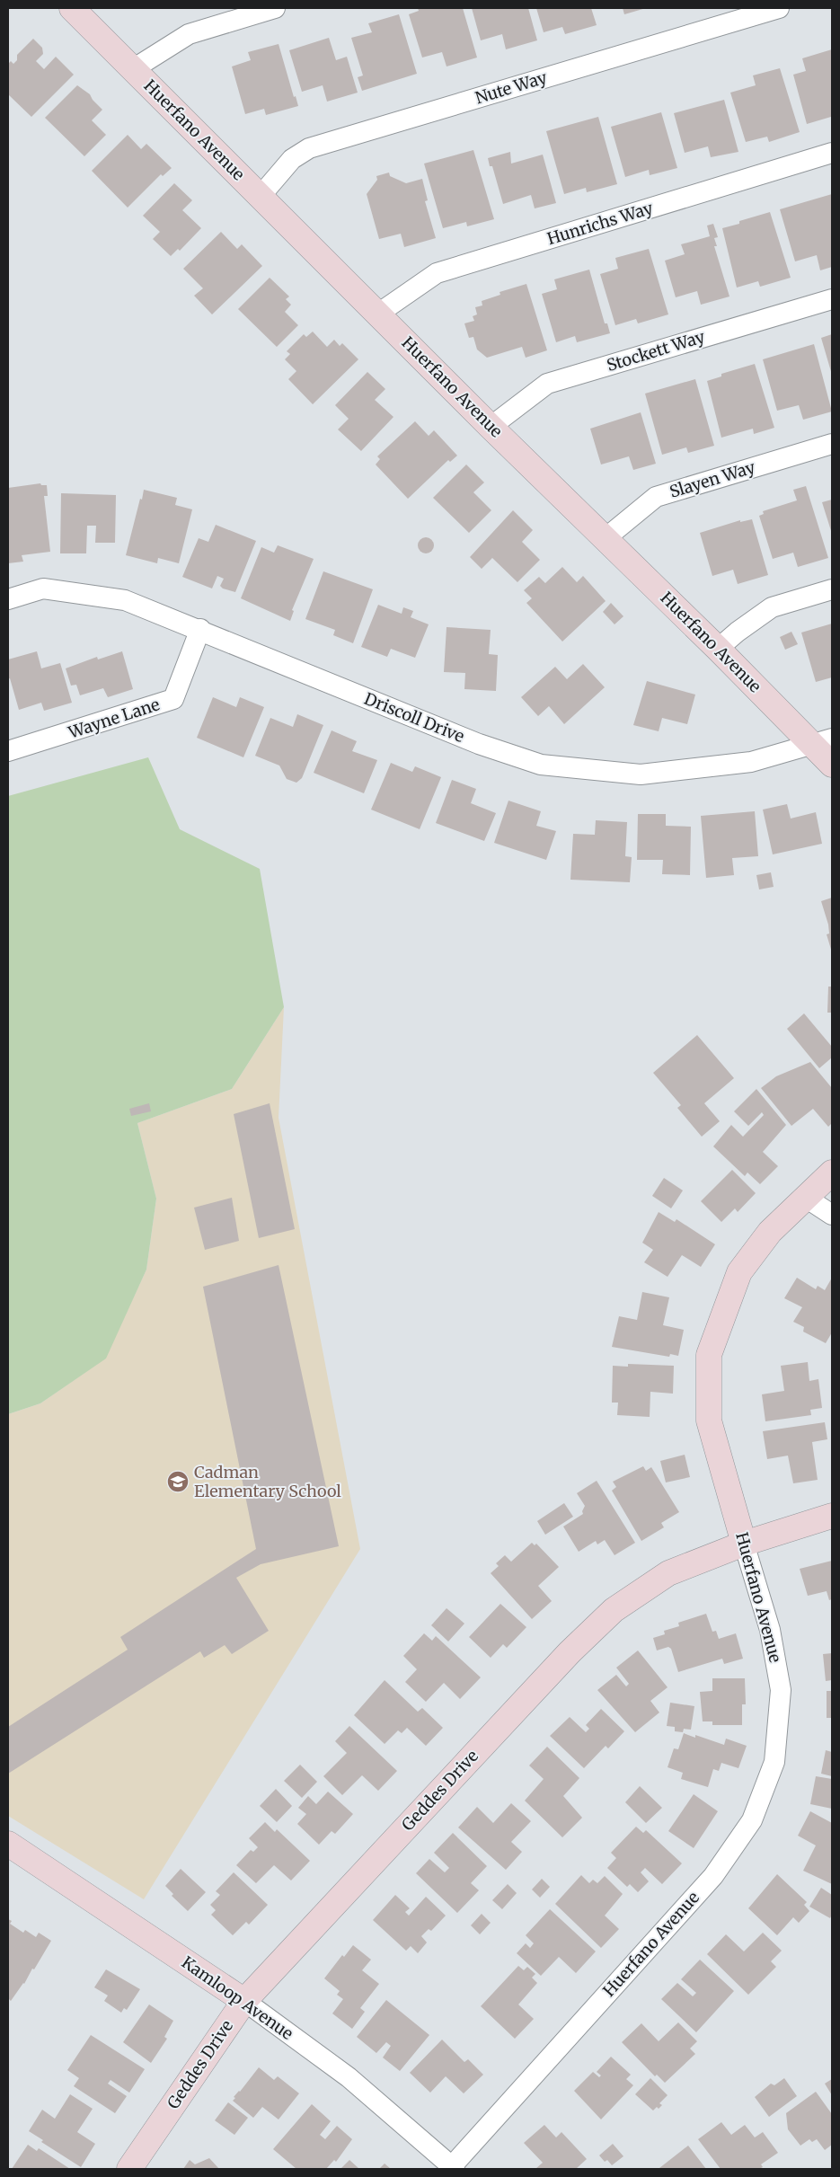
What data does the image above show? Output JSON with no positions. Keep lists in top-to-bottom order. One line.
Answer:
{"streets":{"street":["Nute Way","Huerfano Avenue","Hunrichs Way","Stockett Way","Slayen Way","Driscoll Drive","Wayne Lane","Geddes Drive","Kamloop Avenue"]},"crossings":[["Nute Way","Huerfano Avenue"],["Huerfano Avenue","Hunrichs Way"],["Huerfano Avenue","Stockett Way"],["Huerfano Avenue","Slayen Way"],["Huerfano Avenue","Driscoll Drive"],["Huerfano Avenue","Geddes Drive"],["Huerfano Avenue","Kamloop Avenue"],["Driscoll Drive","Wayne Lane"],["Geddes Drive","Kamloop Avenue"]],"places":{"school or university":["Cadman Elementary School"]}}
